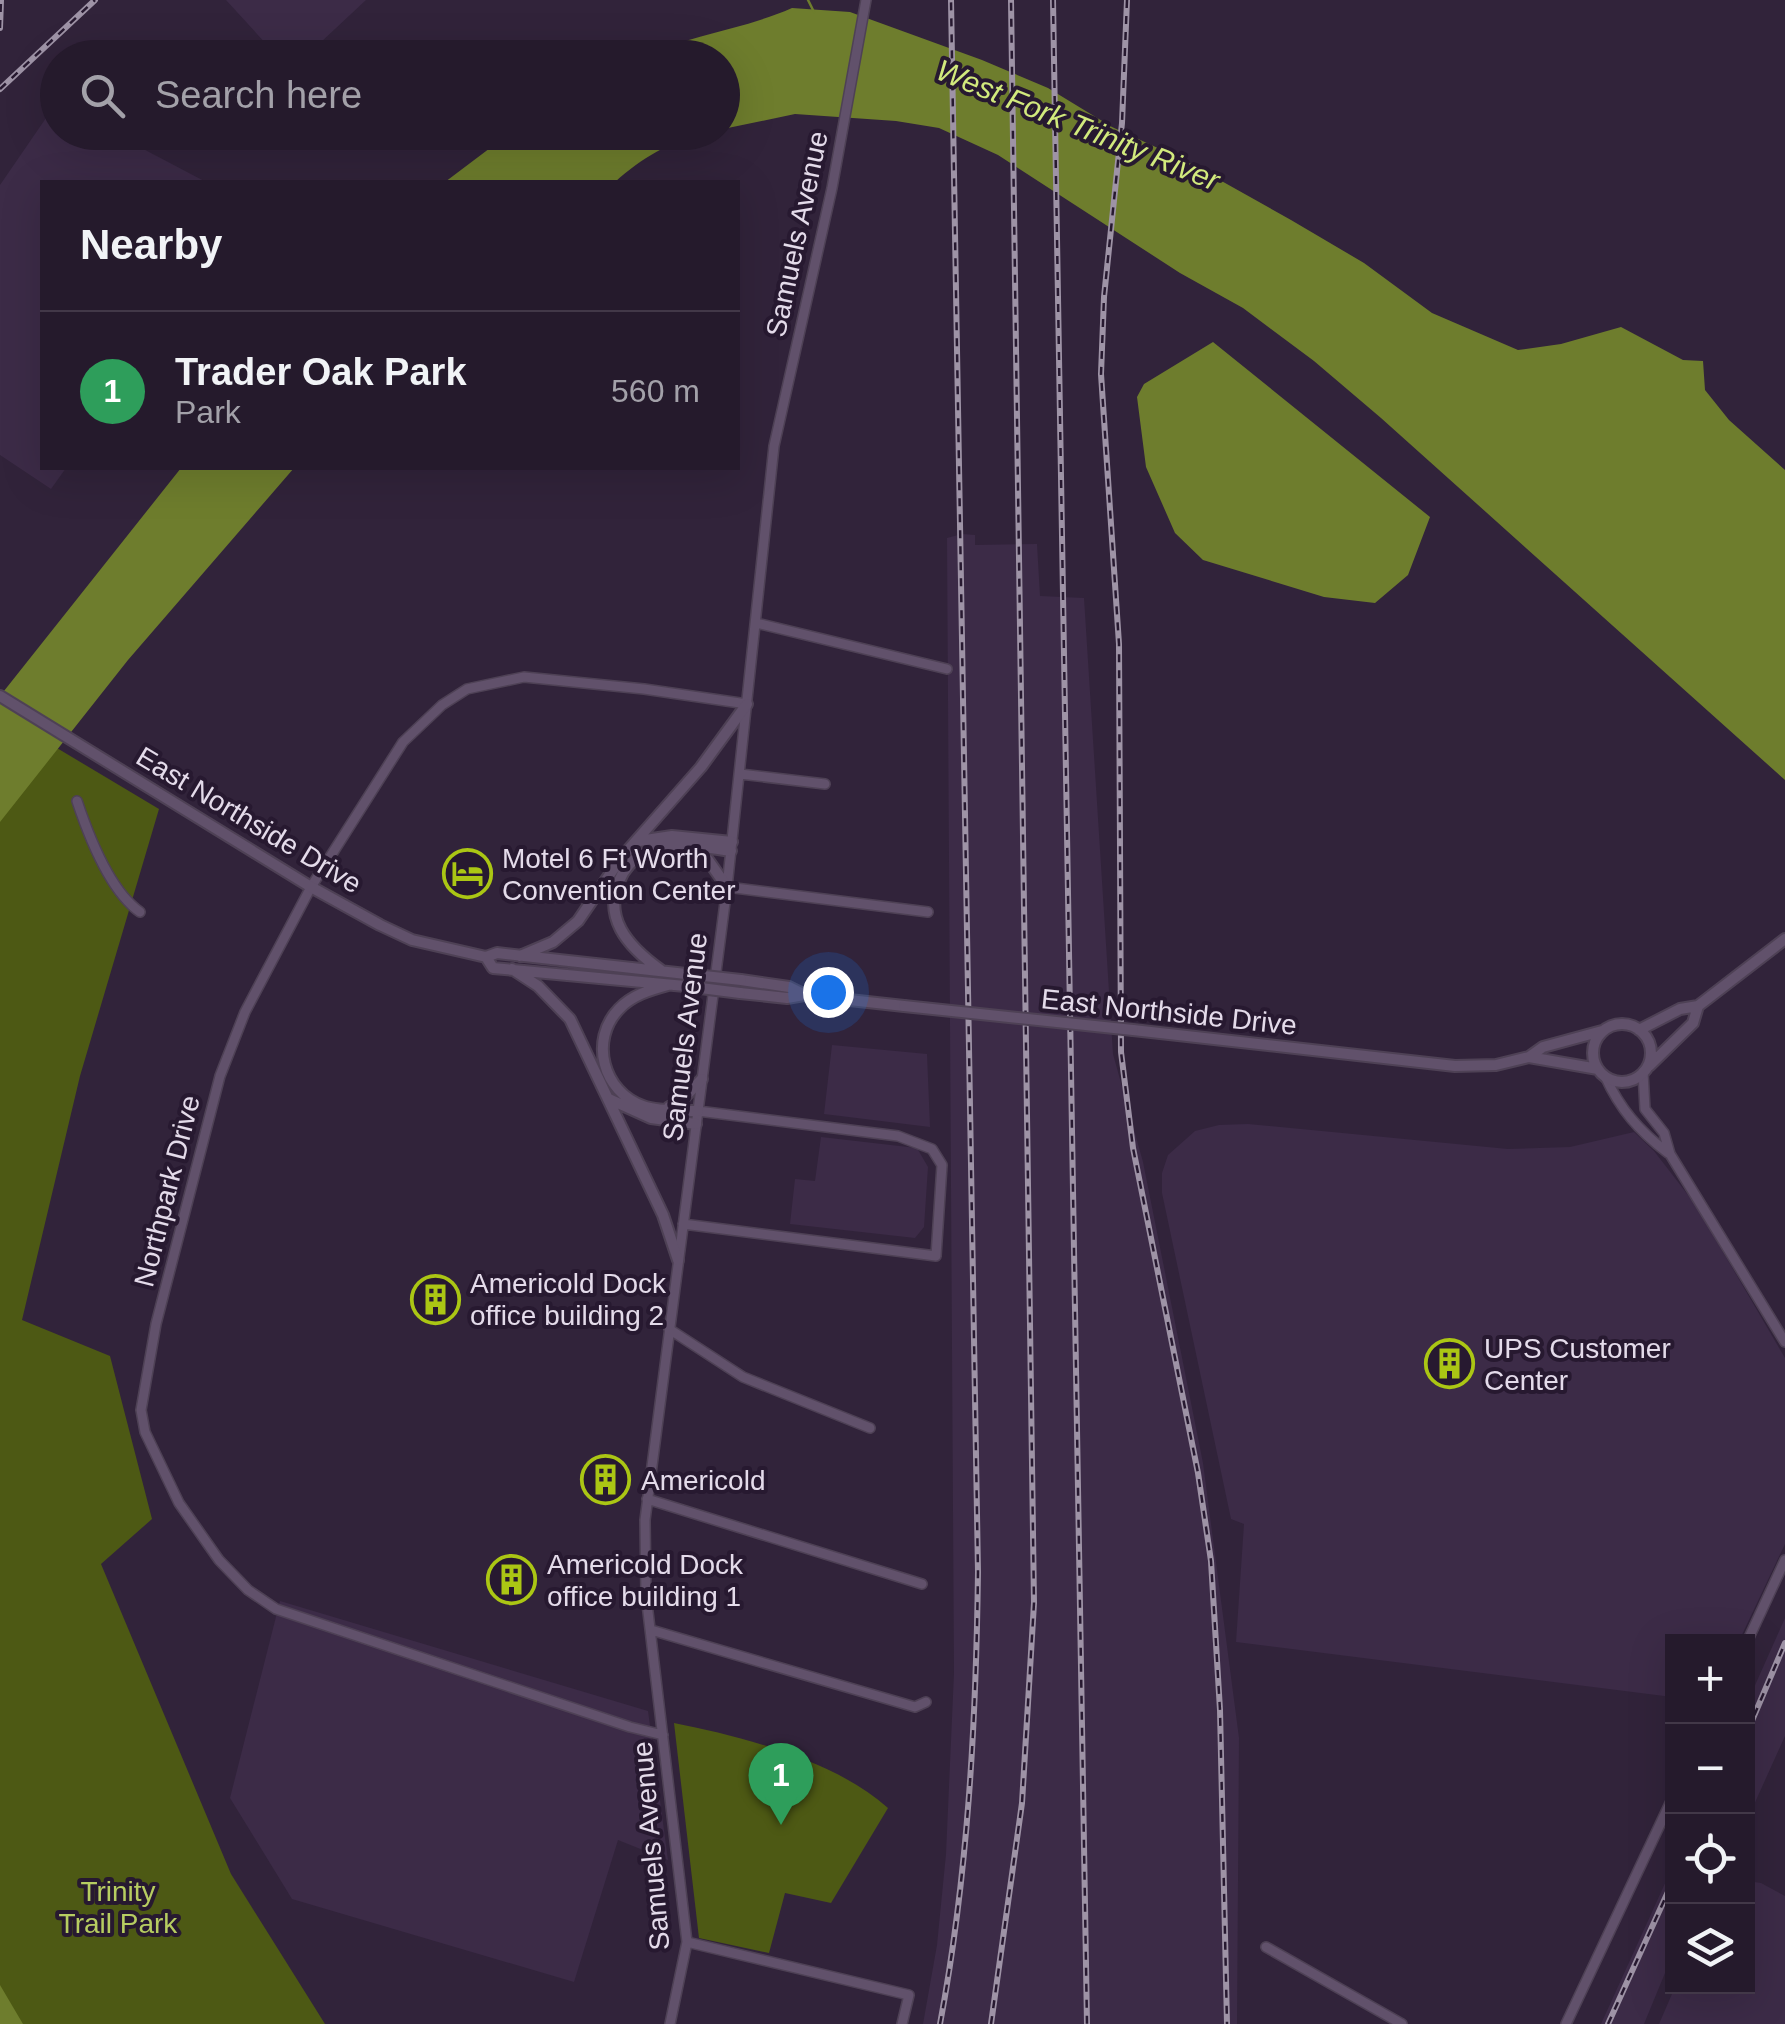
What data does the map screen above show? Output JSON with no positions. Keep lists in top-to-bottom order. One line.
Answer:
{"streets":{"street":["Samuels Avenue","East Northside Drive","Northpark Drive"]},"crossings":[["Samuels Avenue","Northpark Drive"],["East Northside Drive","Northpark Drive"]],"water":["West Fork Trinity River"],"parks":["Trinity Trail Park"],"places":{"hotel":["Motel 6 Ft Worth Convention Center"],"building":["Americold Dock office building 2","UPS Customer Center","Americold","Americold Dock office building 1"]},"page":{"search":"Search here","heading":"Nearby","list":[{"mark":"1","name":"Trader Oak Park","note":"Park","value":"560 m"}],"map_buttons":["+","−"],"pins":"1"}}
